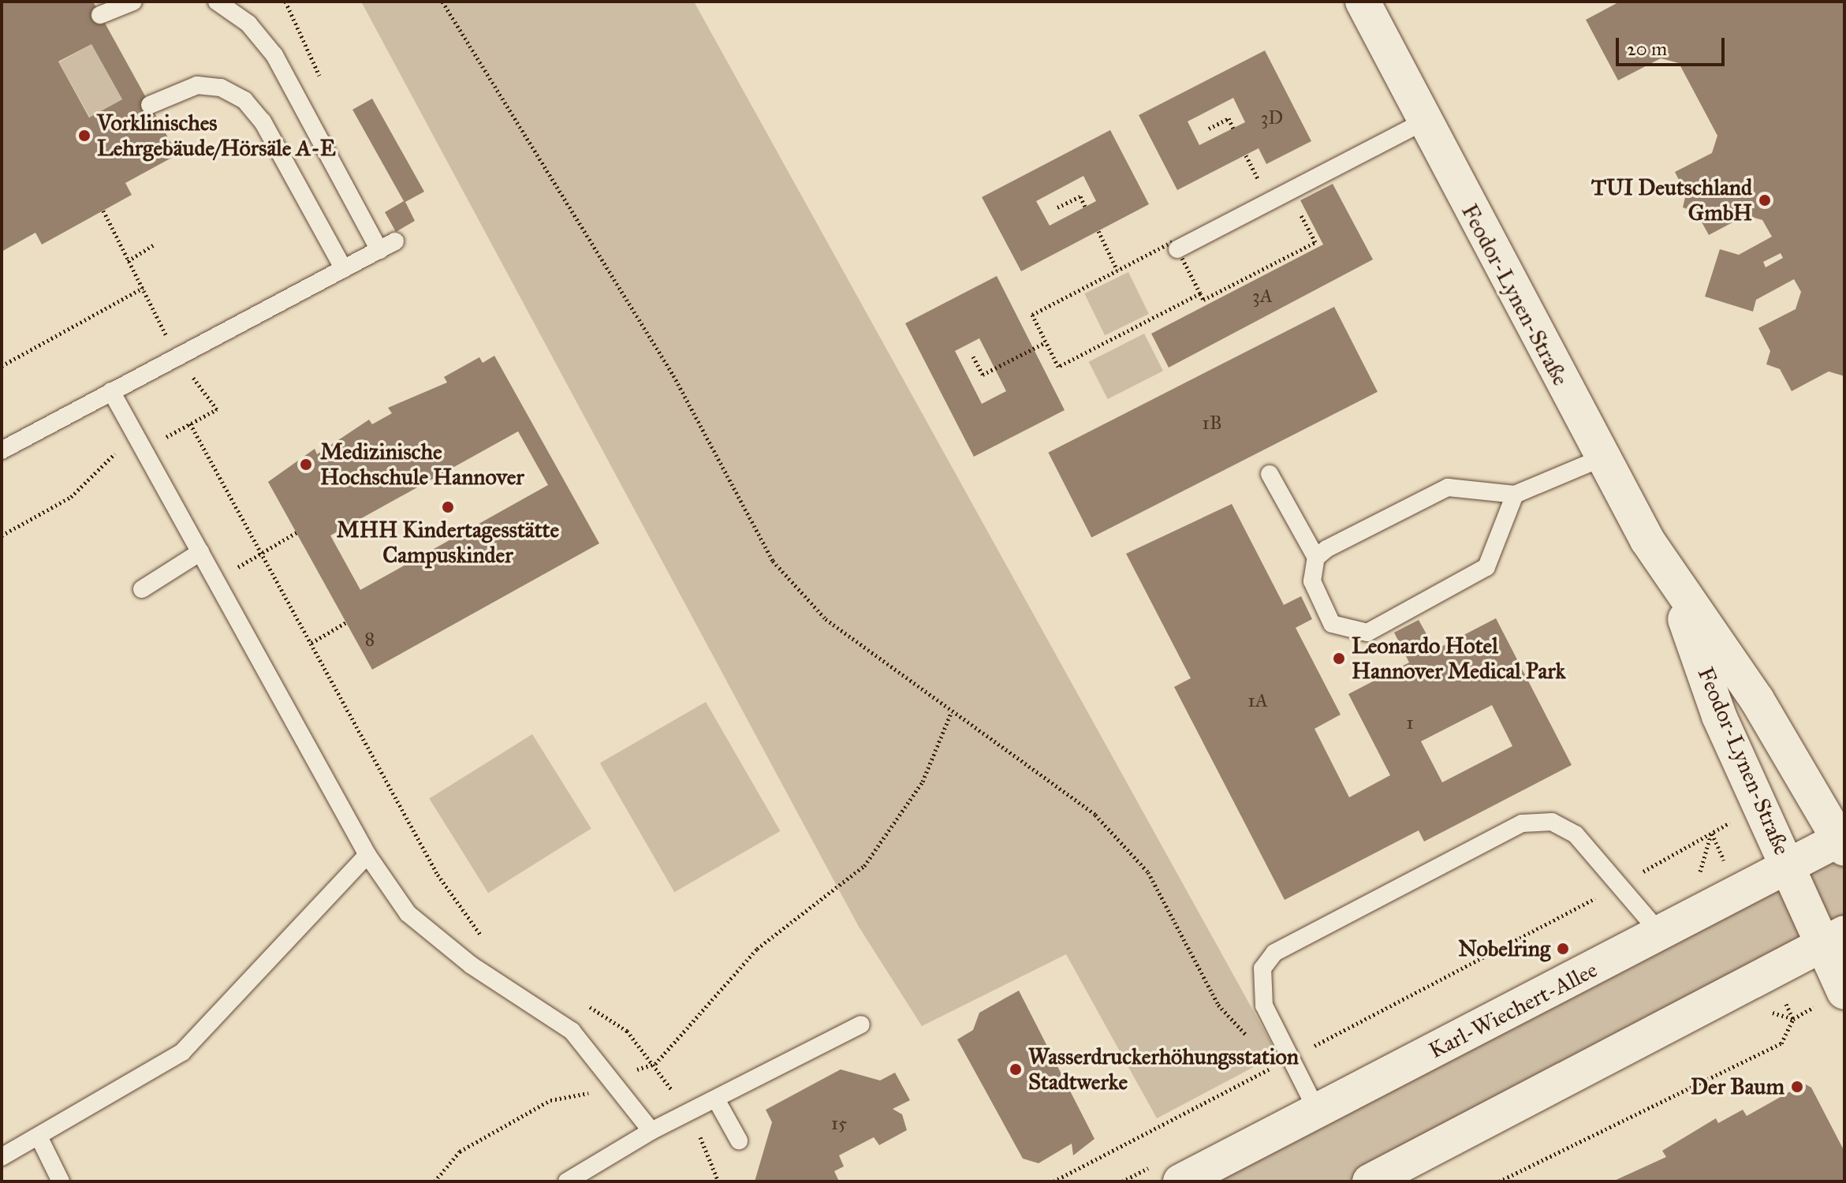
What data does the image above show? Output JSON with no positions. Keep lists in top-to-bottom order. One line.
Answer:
{"streets":{"street":["Feodor-Lynen-Straße","Karl-Wiechert-Allee"]},"crossings":[["Feodor-Lynen-Straße","Karl-Wiechert-Allee"]],"places":["Vorklinisches Lehrgebäude/Hörsäle A-E","TUI Deutschland GmbH","Medizinische Hochschule Hannover","MHH Kindertagesstätte Campuskinder","Leonardo Hotel Hannover Medical Park","Nobelring","Wasserdruckerhöhungsstation Stadtwerke","Der Baum"],"house_numbers":["3D","3A","1B","8","1A","1","15"],"scale_bar":"20 m"}
